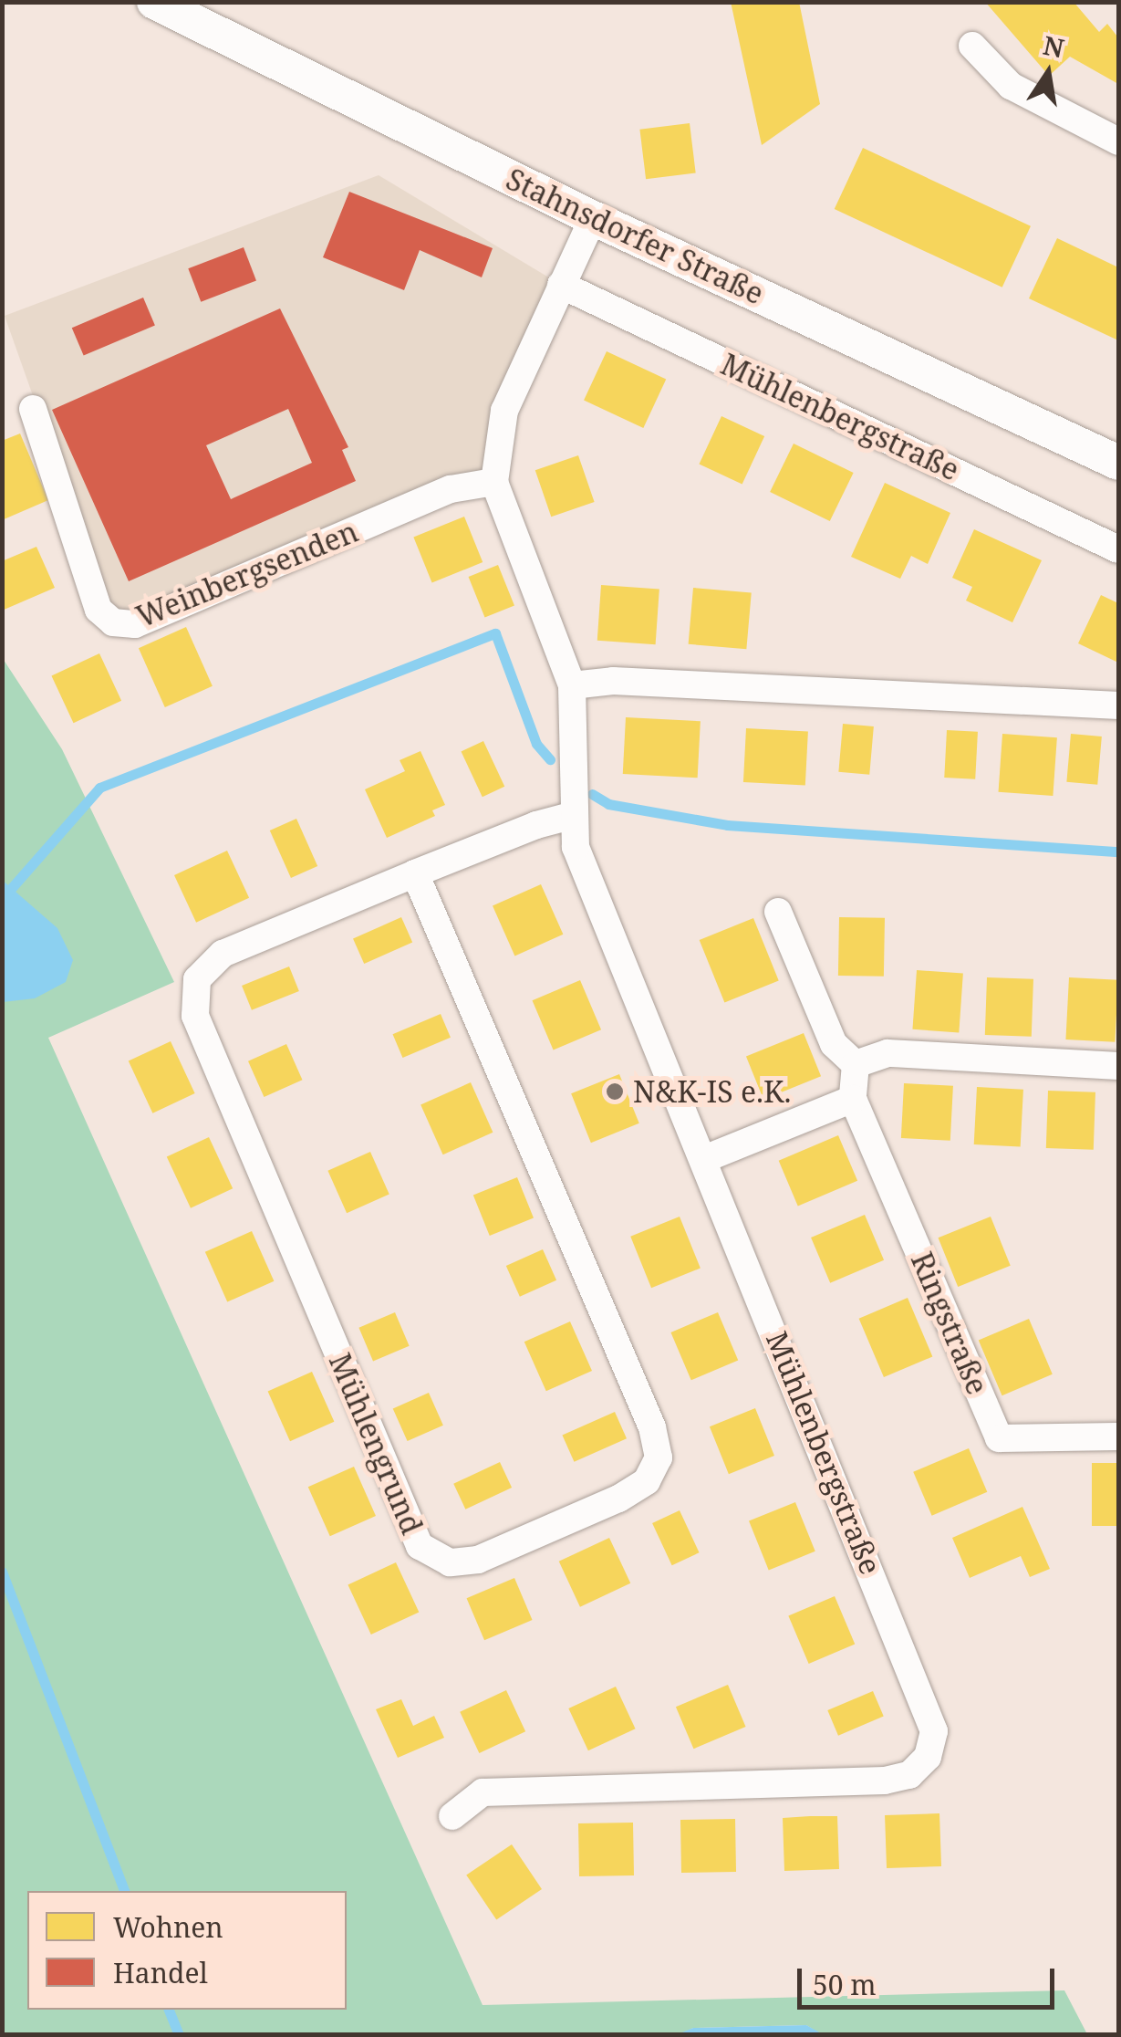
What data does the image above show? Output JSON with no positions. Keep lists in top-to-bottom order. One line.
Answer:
{"streets":{"street":["Stahnsdorfer Straße","Mühlenbergstraße","Weinbergsenden","Ringstraße","Mühlengrund"]},"crossings":[["Stahnsdorfer Straße","Mühlenbergstraße"],["Mühlenbergstraße","Weinbergsenden"],["Mühlenbergstraße","Mühlengrund"]],"places":["N&K-IS e.K."],"legend":["Wohnen","Handel"],"scale_bar":"50 m","north":"top"}
